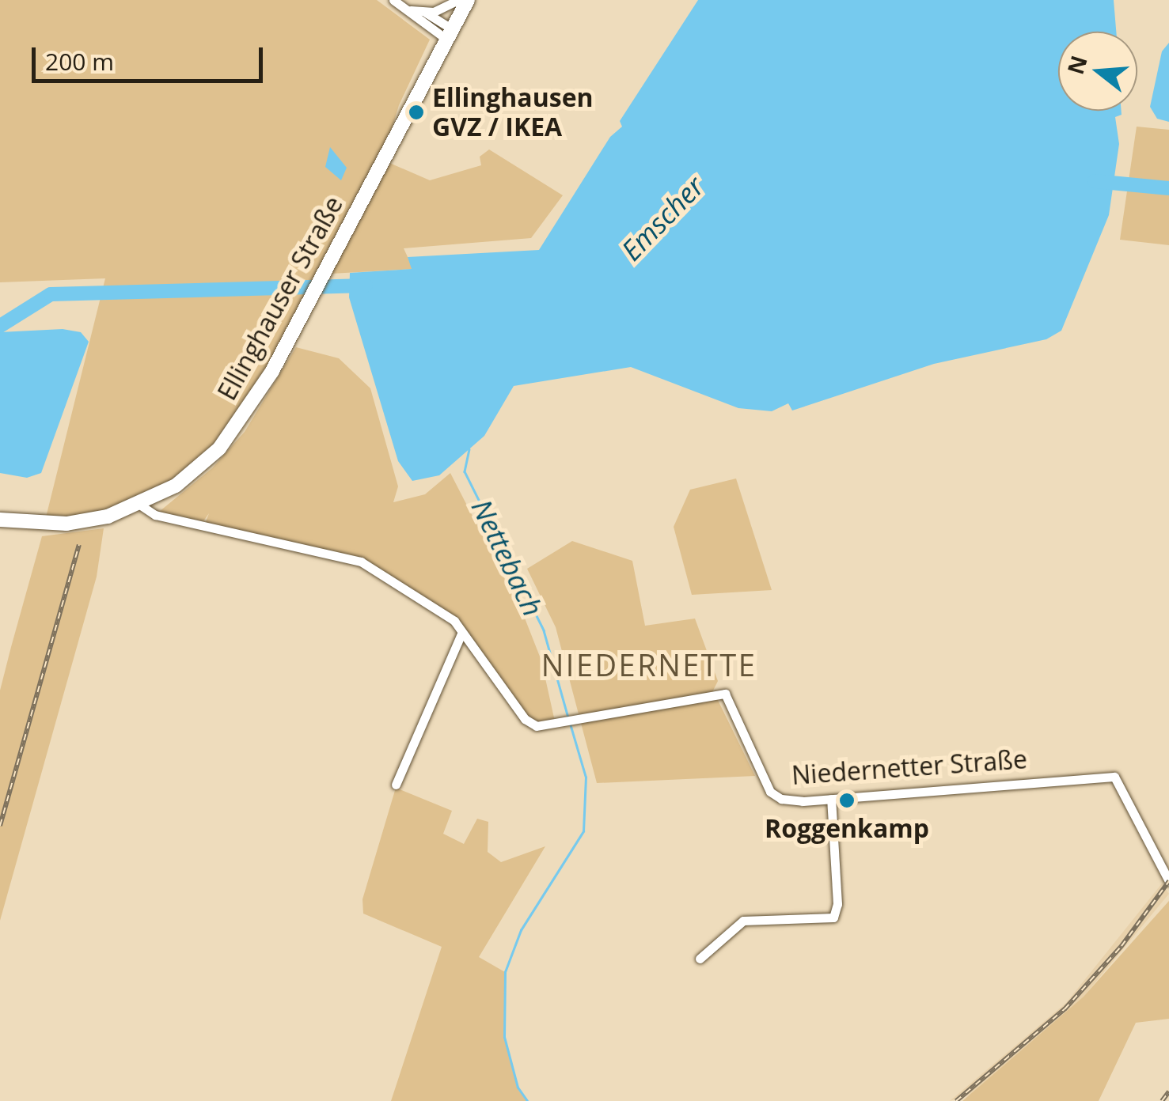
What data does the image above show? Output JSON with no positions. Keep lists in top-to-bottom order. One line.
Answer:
{"streets":{"main road":["Ellinghauser Straße"],"street":["Niedernetter Straße"]},"crossings":[["Ellinghauser Straße","Niedernetter Straße"]],"districts":["NIEDERNETTE"],"water":["Emscher","Nettebach"],"places":["Ellinghausen GVZ / IKEA","Roggenkamp"],"scale_bar":"200 m","north":"left"}
